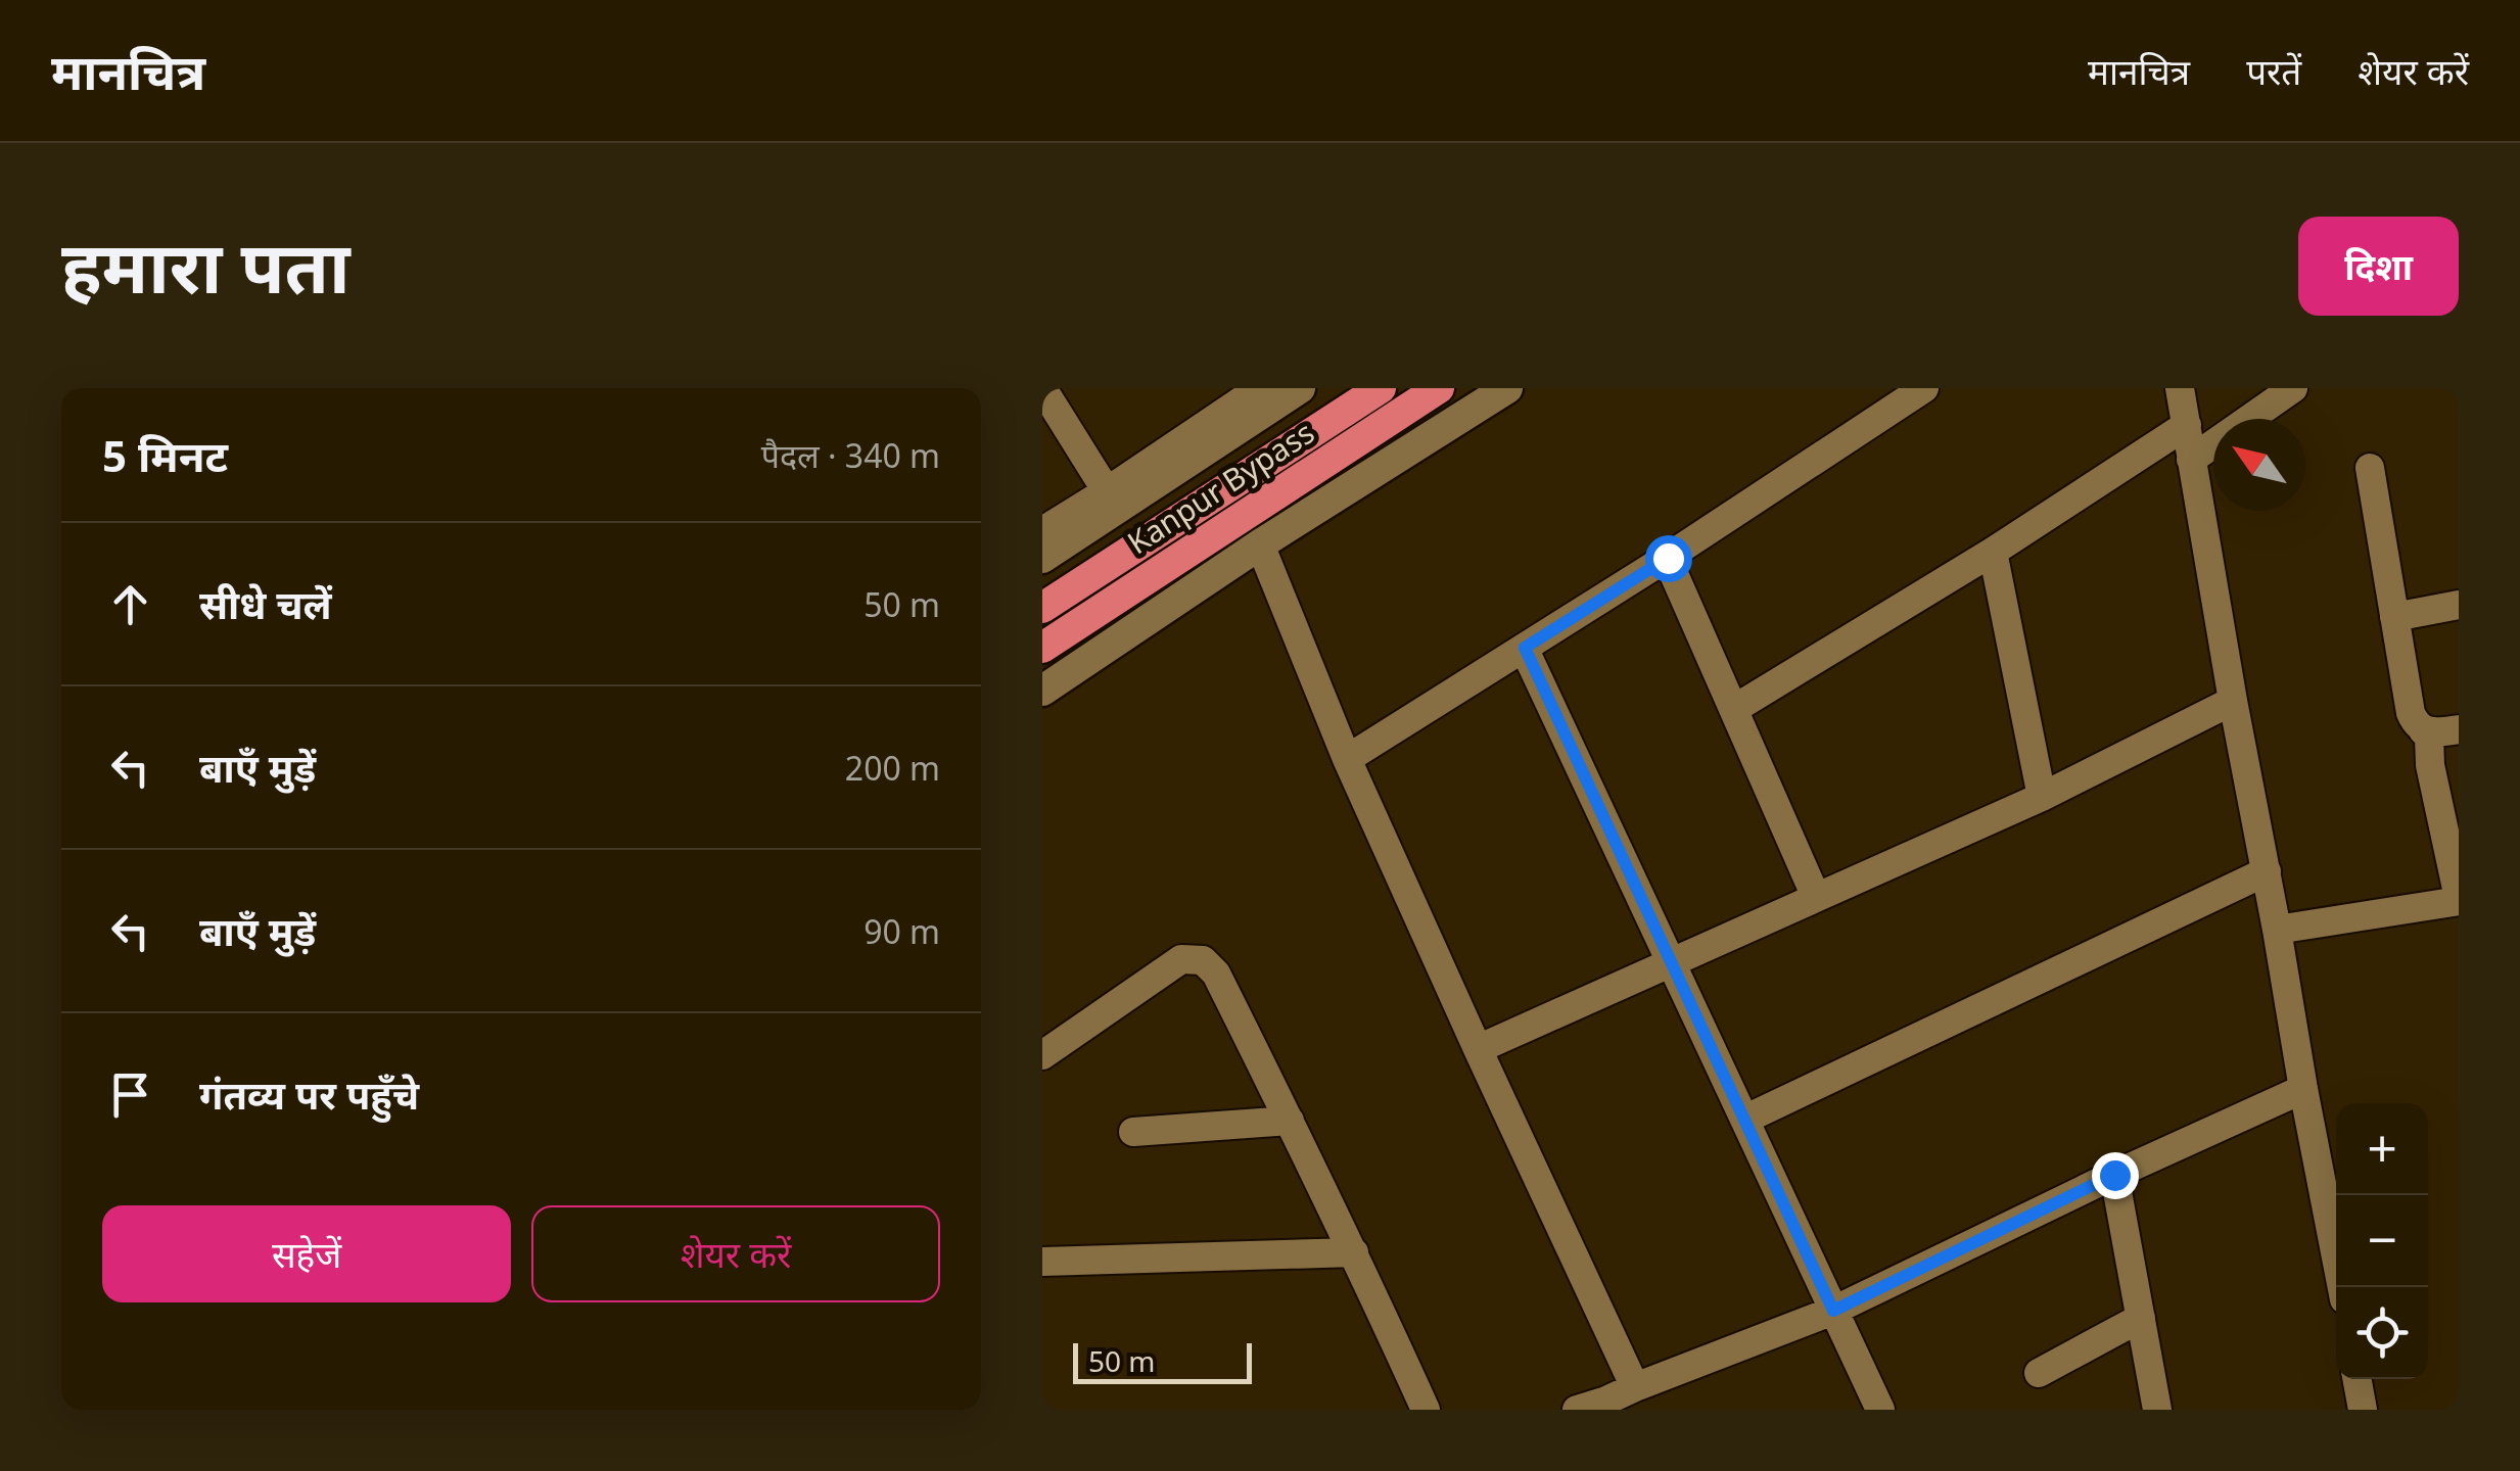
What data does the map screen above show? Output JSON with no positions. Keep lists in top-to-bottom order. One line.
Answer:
{"streets":{"highway":["Kanpur Bypass"]},"scale_bar":"50 m","north":"top left","page":{"header":"मानचित्र","nav":["मानचित्र","परतें","शेयर करें"],"title":"हमारा पता","buttons":["दिशा",["सहेजें","शेयर करें"]],"heading":["5 मिनट","पैदल · 340 m"],"list":[["सीधे चलें","50 m"],["बाएँ मुड़ें","200 m"],["बाएँ मुड़ें","90 m"],"गंतव्य पर पहुँचे"],"map_buttons":["+","−"],"scale":"50 m"}}
